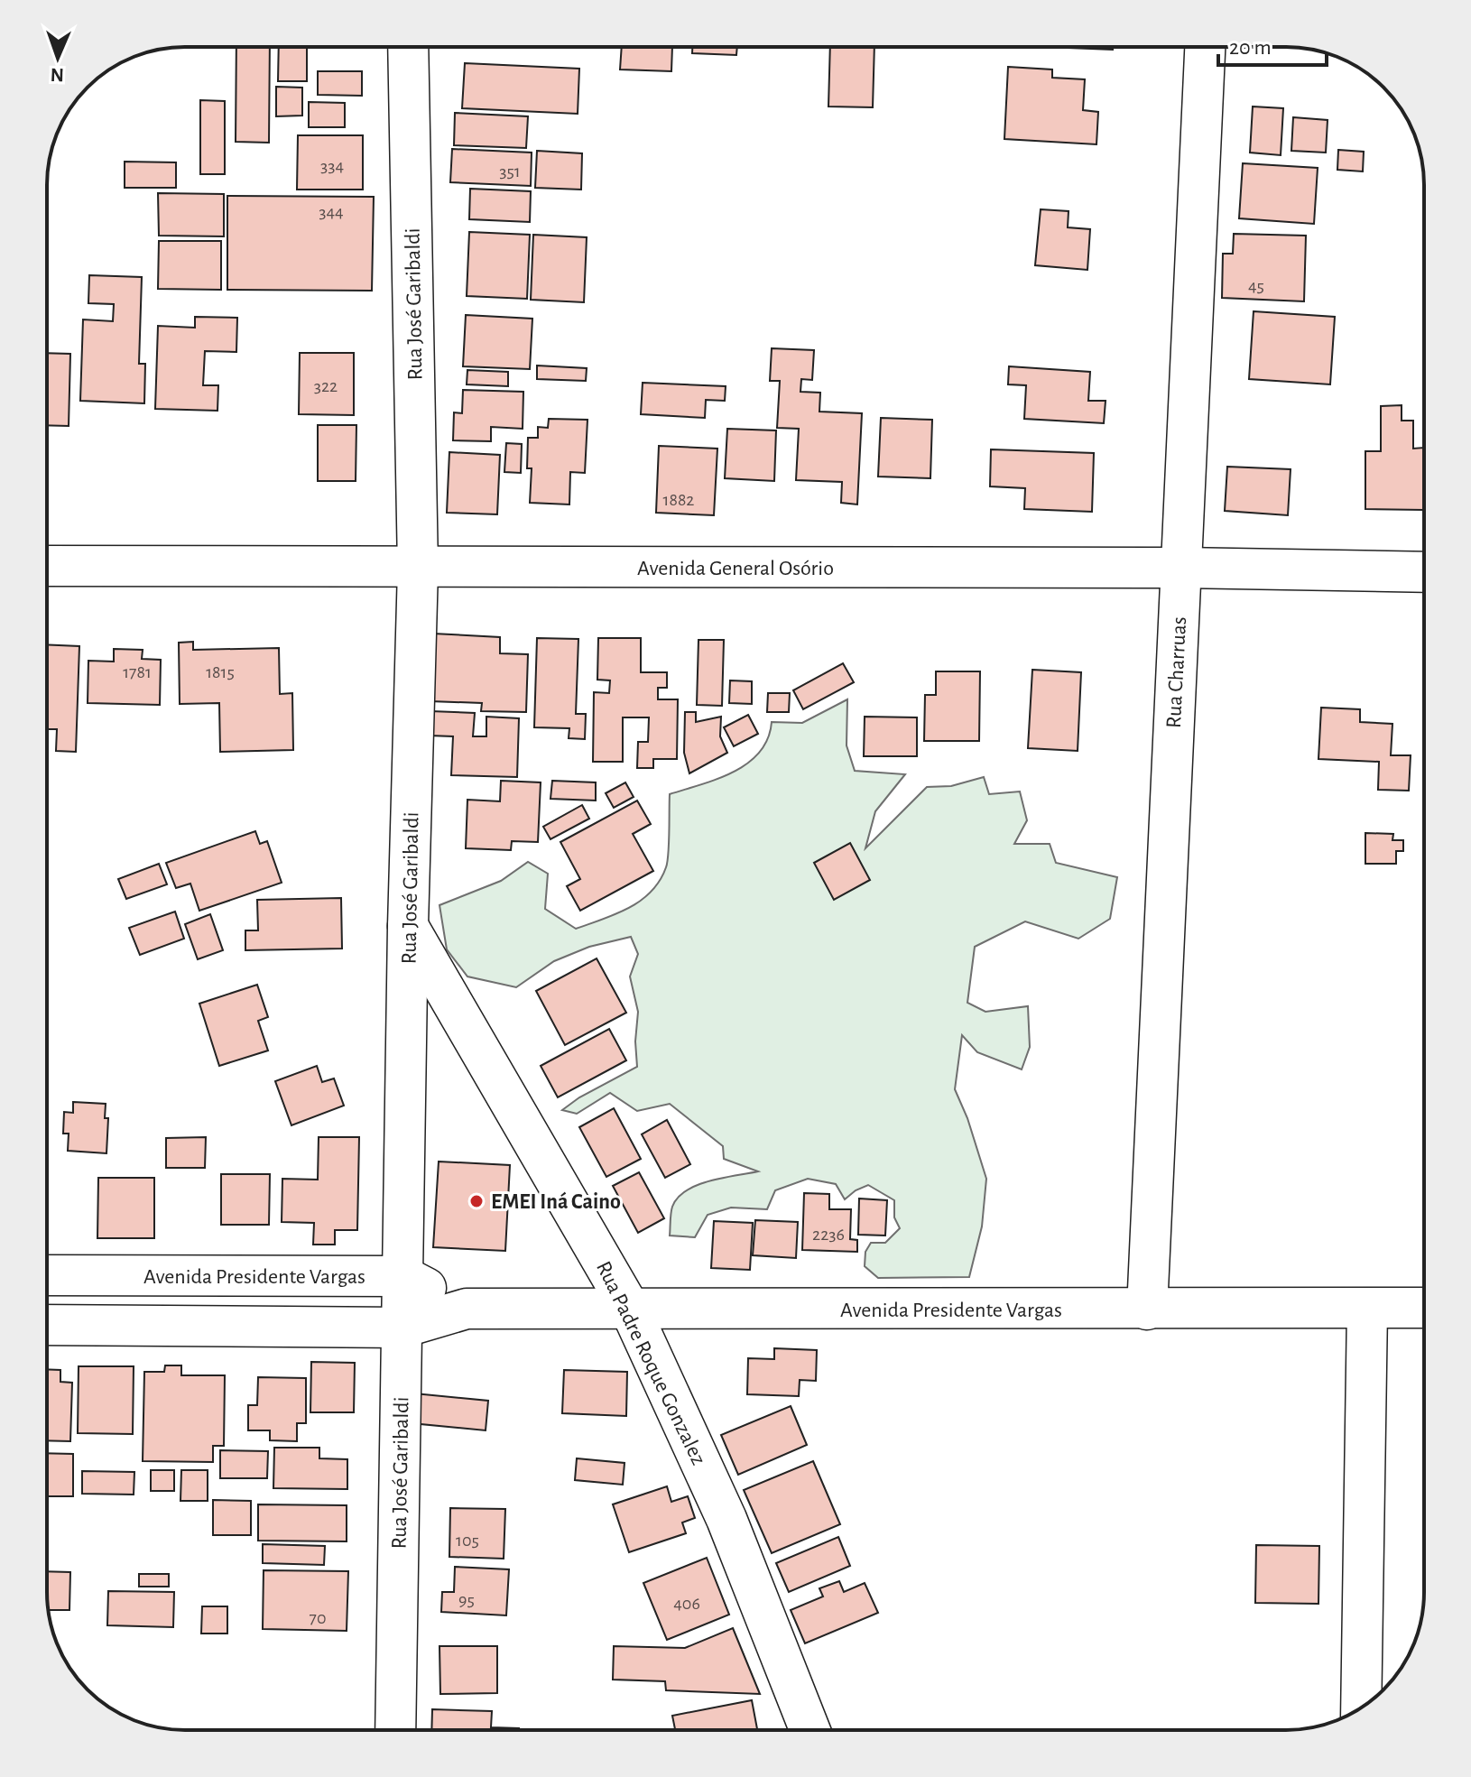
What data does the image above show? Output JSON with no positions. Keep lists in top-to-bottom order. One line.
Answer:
{"streets":{"street":["Rua José Garibaldi","Avenida General Osório","Rua Charruas","Avenida Presidente Vargas","Rua Padre Roque Gonzalez"]},"crossings":[["Rua José Garibaldi","Avenida General Osório"],["Rua José Garibaldi","Avenida Presidente Vargas"],["Rua José Garibaldi","Rua Padre Roque Gonzalez"],["Avenida General Osório","Rua Charruas"],["Rua Charruas","Avenida Presidente Vargas"],["Avenida Presidente Vargas","Rua Padre Roque Gonzalez"]],"places":["EMEI Iná Caino"],"house_numbers":["334","351","344","45","322","1882","1781","1815","2236","105","95","406","70"],"scale_bar":"20 m","north":"bottom"}
